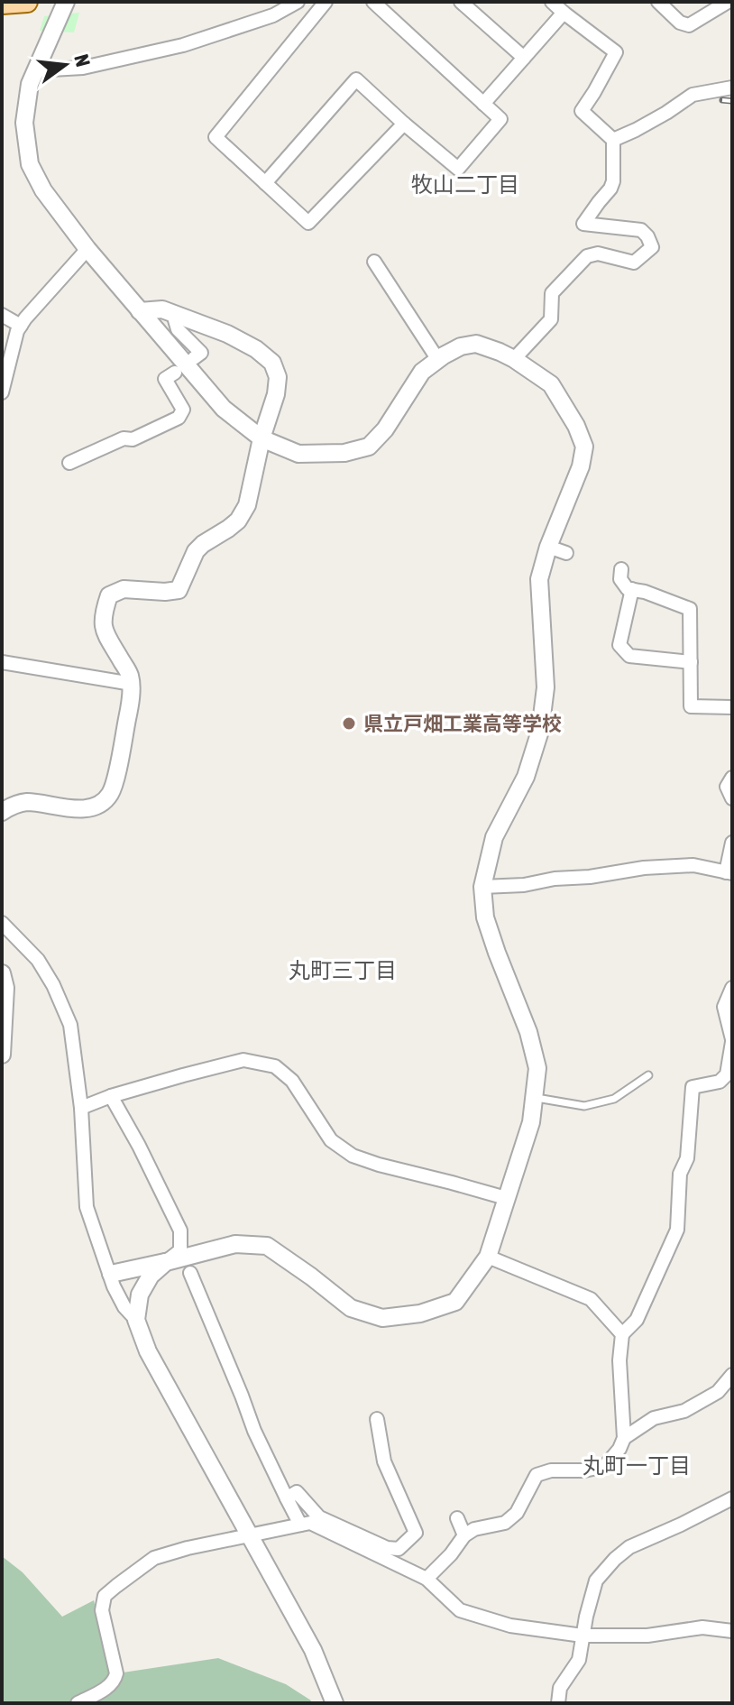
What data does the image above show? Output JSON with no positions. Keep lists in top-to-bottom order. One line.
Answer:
{"districts":["牧山二丁目","丸町三丁目","丸町一丁目"],"places":["県立戸畑工業高等学校"],"north":"right"}
